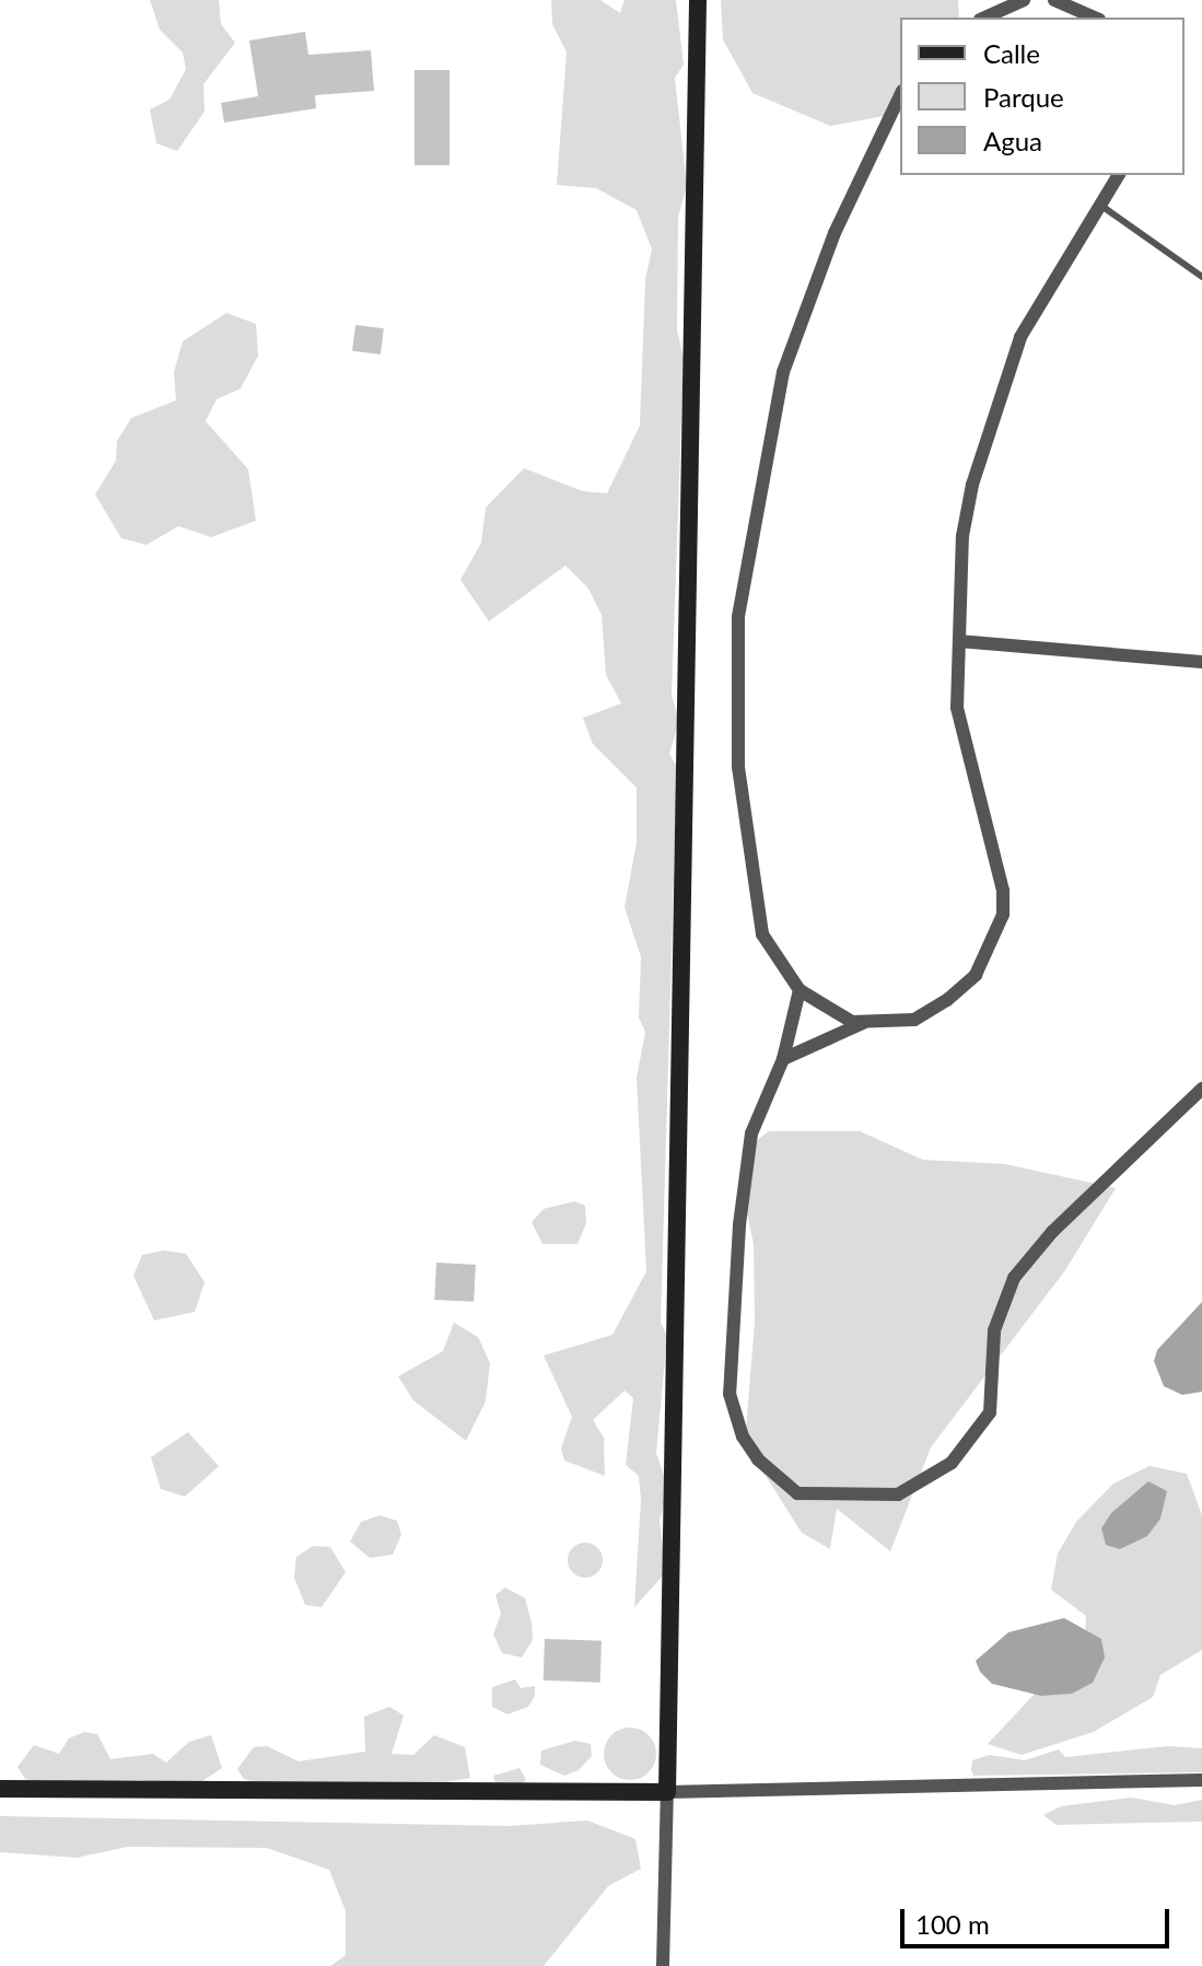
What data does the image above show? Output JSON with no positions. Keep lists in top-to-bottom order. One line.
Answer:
{"legend":["Calle","Parque","Agua"],"scale_bar":"100 m"}
